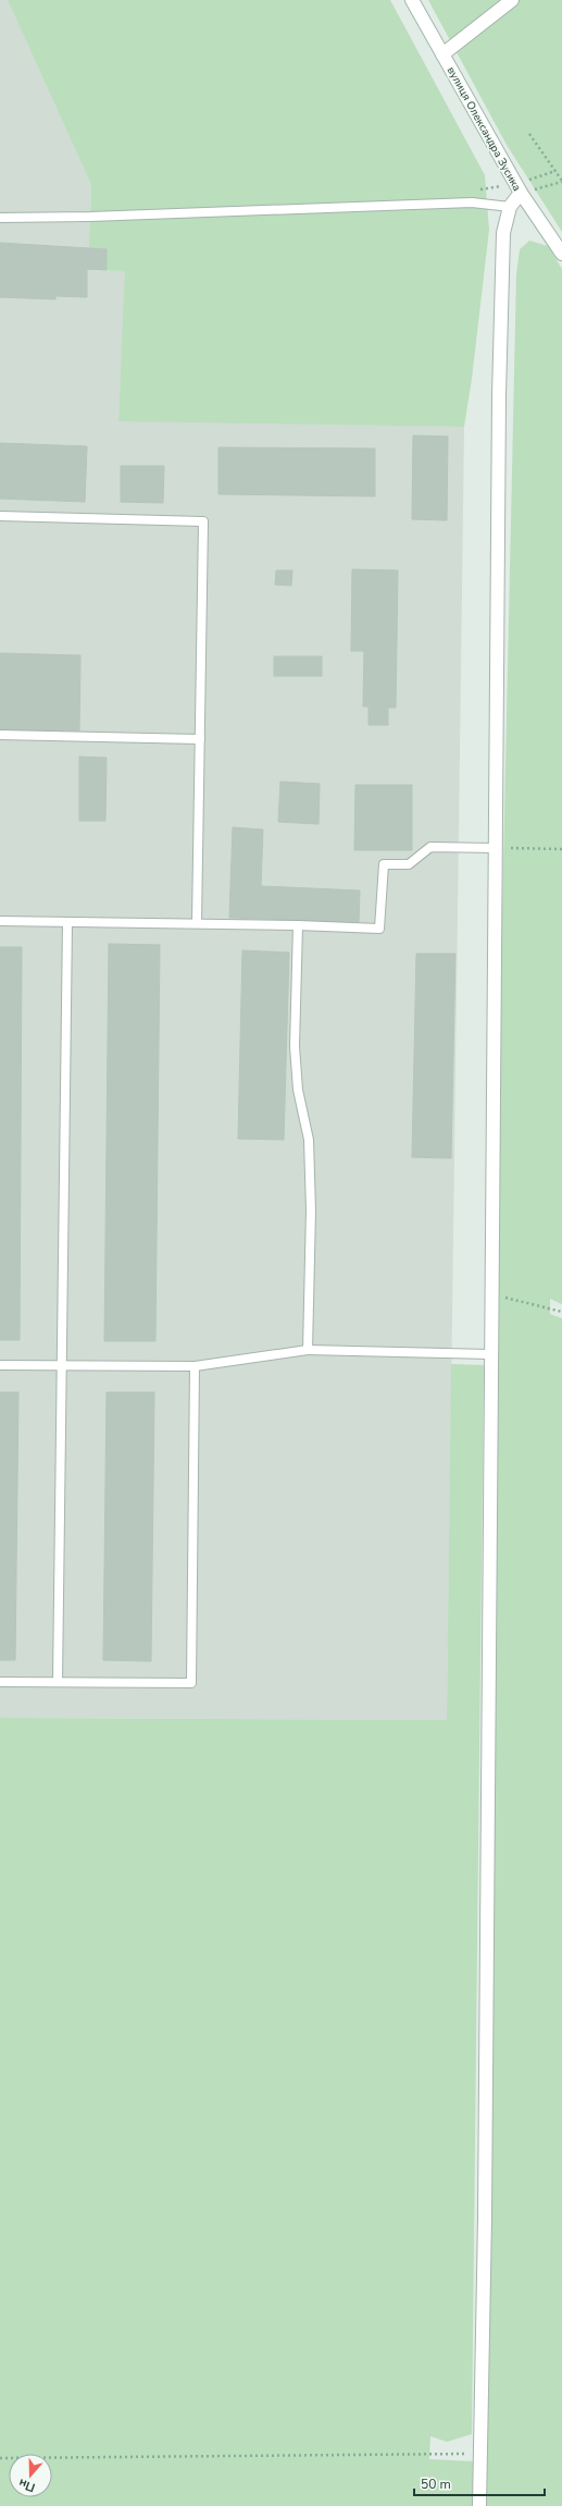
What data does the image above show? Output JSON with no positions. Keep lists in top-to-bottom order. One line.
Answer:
{"streets":{"street":["вулиця Олександра Зусика"]},"scale_bar":"50 m","north":"bottom"}
